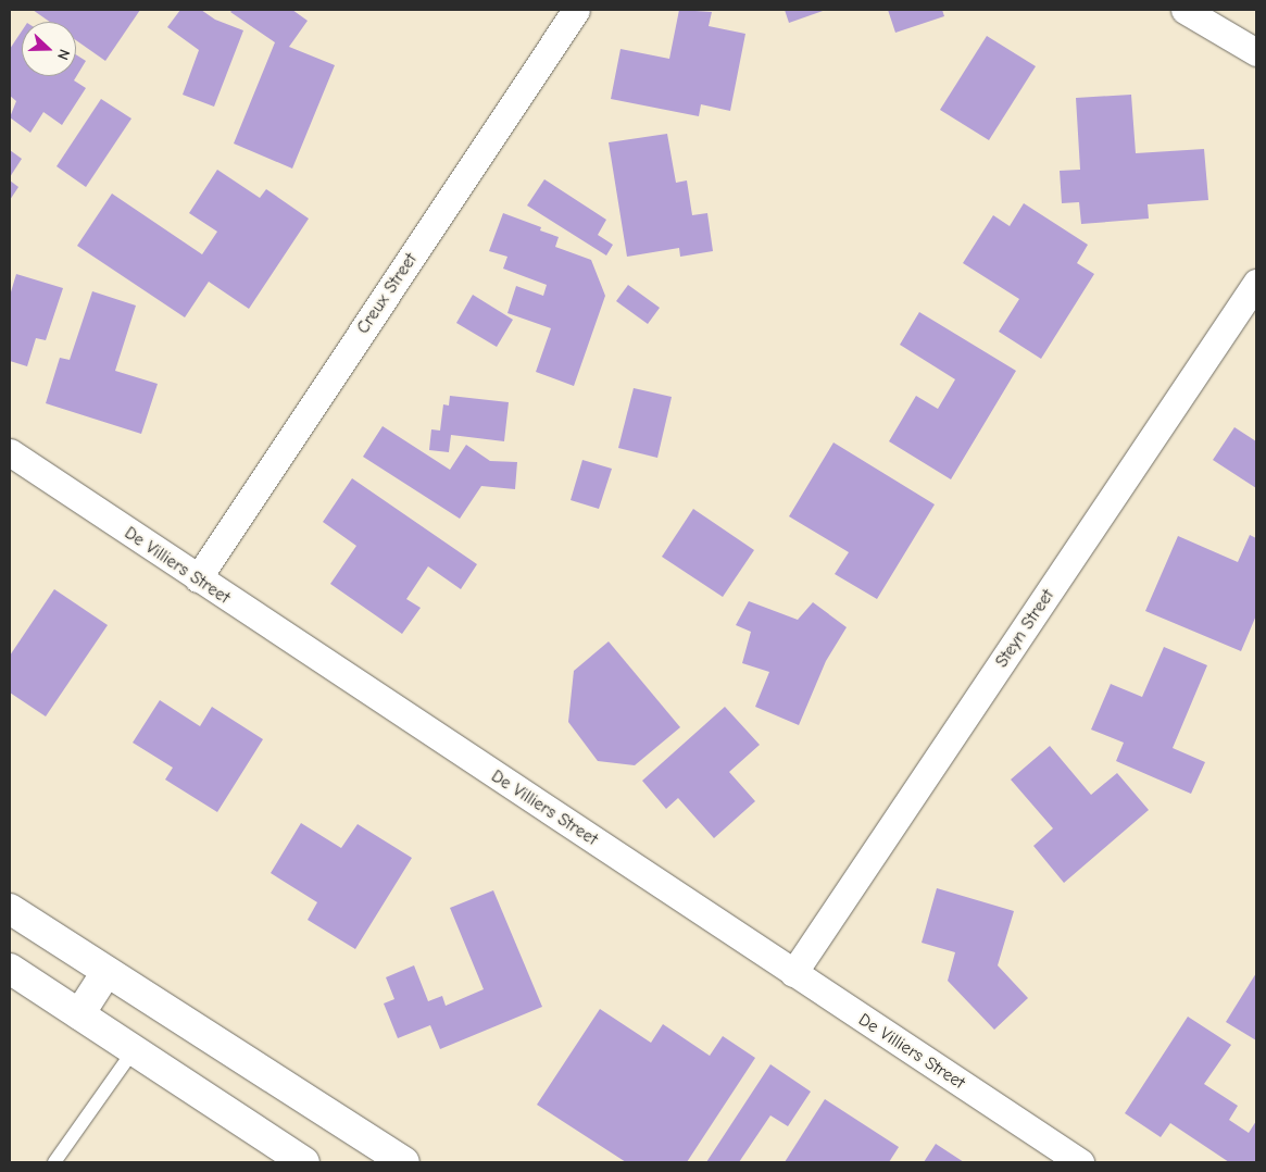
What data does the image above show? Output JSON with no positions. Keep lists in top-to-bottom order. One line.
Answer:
{"streets":{"street":["Creux Street","De Villiers Street","Steyn Street"]},"crossings":[["Creux Street","De Villiers Street"],["De Villiers Street","Steyn Street"]],"north":"right"}
